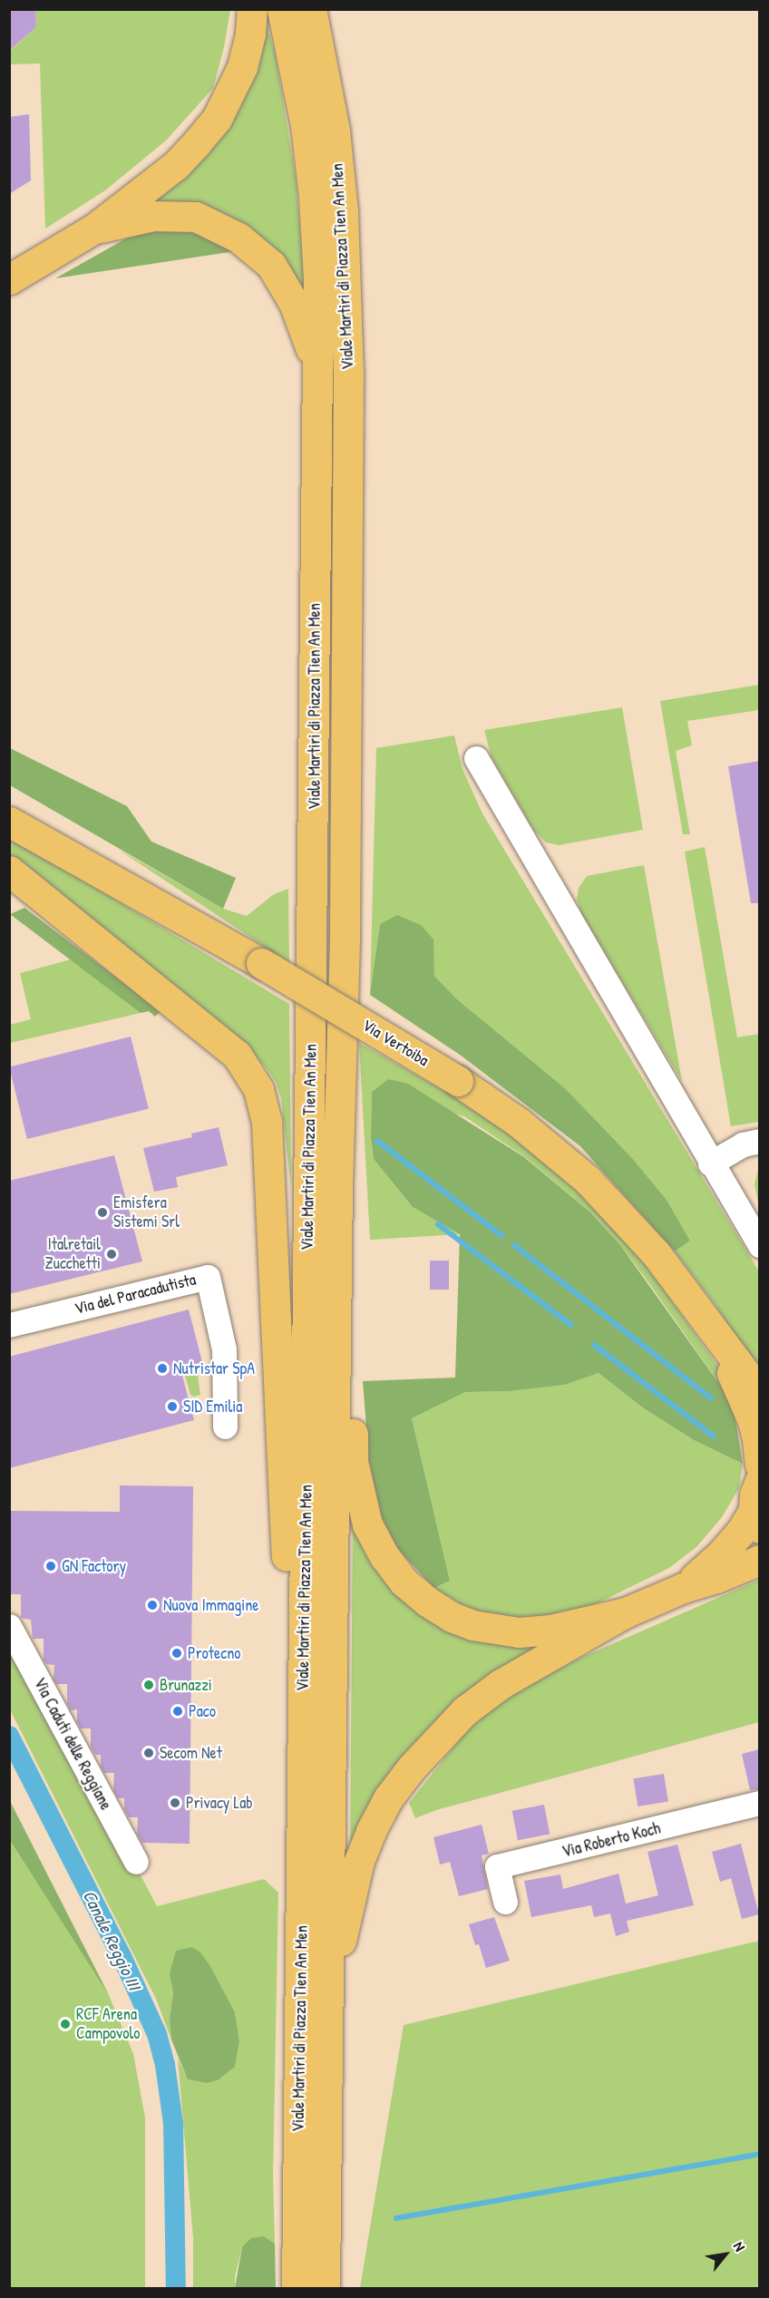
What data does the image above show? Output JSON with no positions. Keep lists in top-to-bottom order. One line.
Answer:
{"streets":{"main road":["Viale Martiri di Piazza Tien An Men","Via Vertoiba"],"street":["Via del Paracadutista","Via Caduti delle Reggiane","Via Roberto Koch"]},"water":["Canale Reggio III"],"places":["Emisfera Sistemi Srl","Italretail Zucchetti","Nutristar SpA","SID Emilia","GN Factory","Nuova Immagine","Protecno","Brunazzi","Paco","Secom Net","Privacy Lab","RCF Arena Campovolo"],"north":"top right"}
